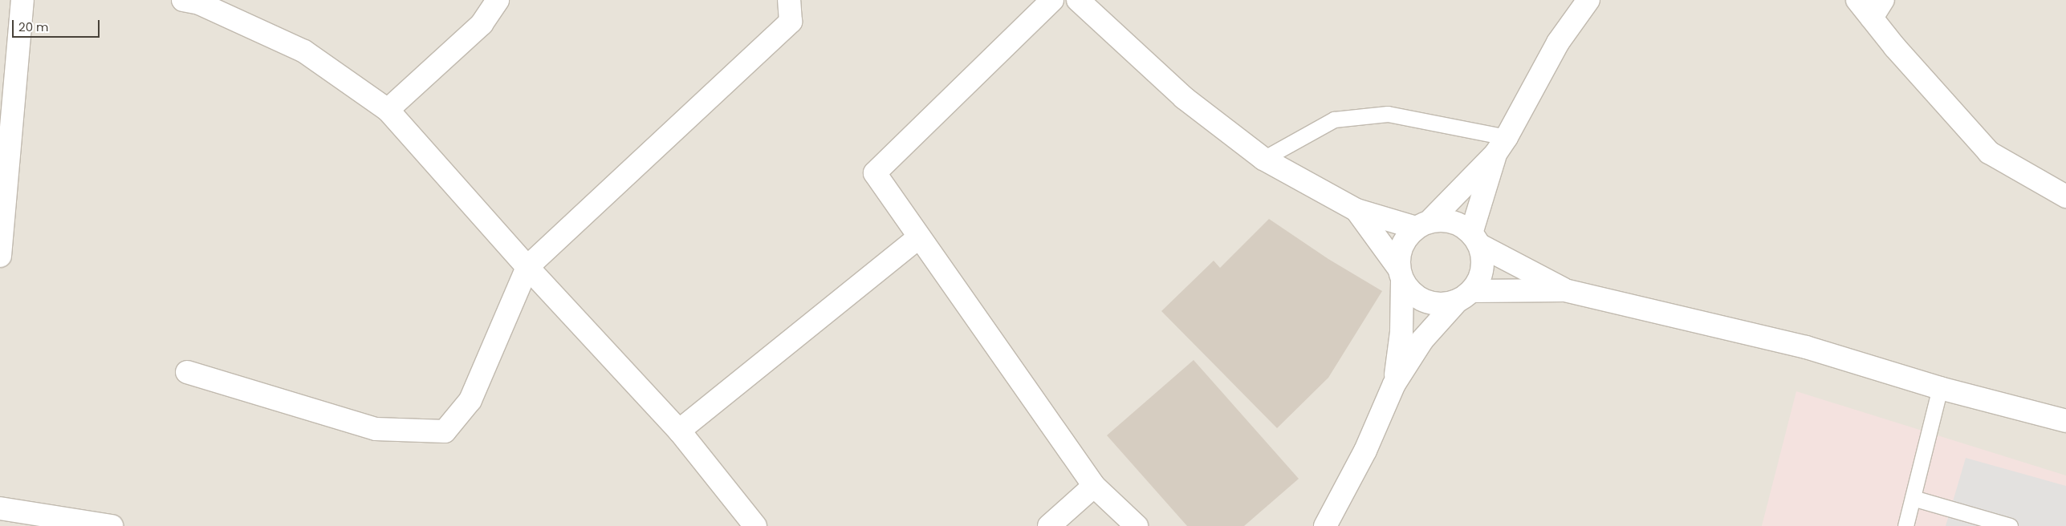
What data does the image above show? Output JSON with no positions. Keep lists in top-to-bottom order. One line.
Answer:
{"scale_bar":"20 m"}
